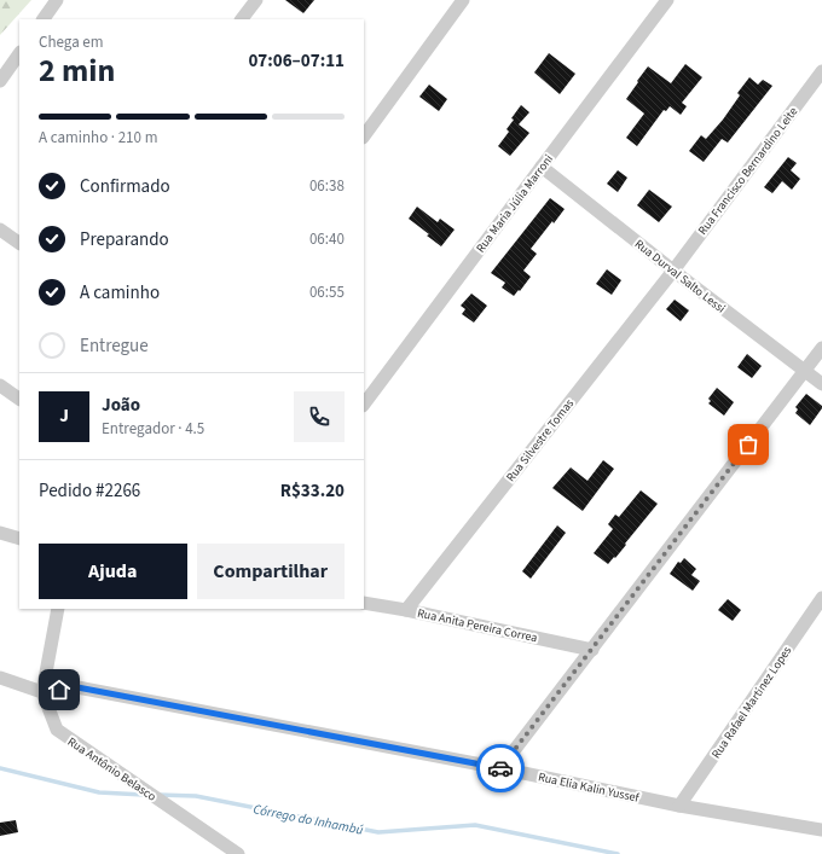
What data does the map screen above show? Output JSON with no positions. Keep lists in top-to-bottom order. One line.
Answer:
{"streets":{"street":["Rua Francisco Bernardino Leite","Rua Maria Júlia Marroni","Rua Durval Salto Lessi","Rua Silvestre Tomas","Rua Anita Pereira Correa","Rua Rafael Martinez Lopes","Rua Antônio Belasco","Rua Elia Kalin Yussef"]},"crossings":[["Rua Francisco Bernardino Leite","Rua Durval Salto Lessi"],["Rua Francisco Bernardino Leite","Rua Silvestre Tomas"],["Rua Maria Júlia Marroni","Rua Durval Salto Lessi"],["Rua Durval Salto Lessi","Rua Silvestre Tomas"],["Rua Silvestre Tomas","Rua Anita Pereira Correa"],["Rua Rafael Martinez Lopes","Rua Elia Kalin Yussef"],["Rua Antônio Belasco","Rua Elia Kalin Yussef"]],"water":["Córrego do Inhambú"],"page":{"heading":["2 min","Chega em","07:06–07:11"],"panel":["João","Entregador · 4.5","Pedido #2266","R$33.20"],"bar":"A caminho · 210 m","list":[["Confirmado","06:38"],["Preparando","06:40"],["A caminho","06:55"],"Entregue"],"round":"J","buttons":["Ajuda","Compartilhar"]}}
